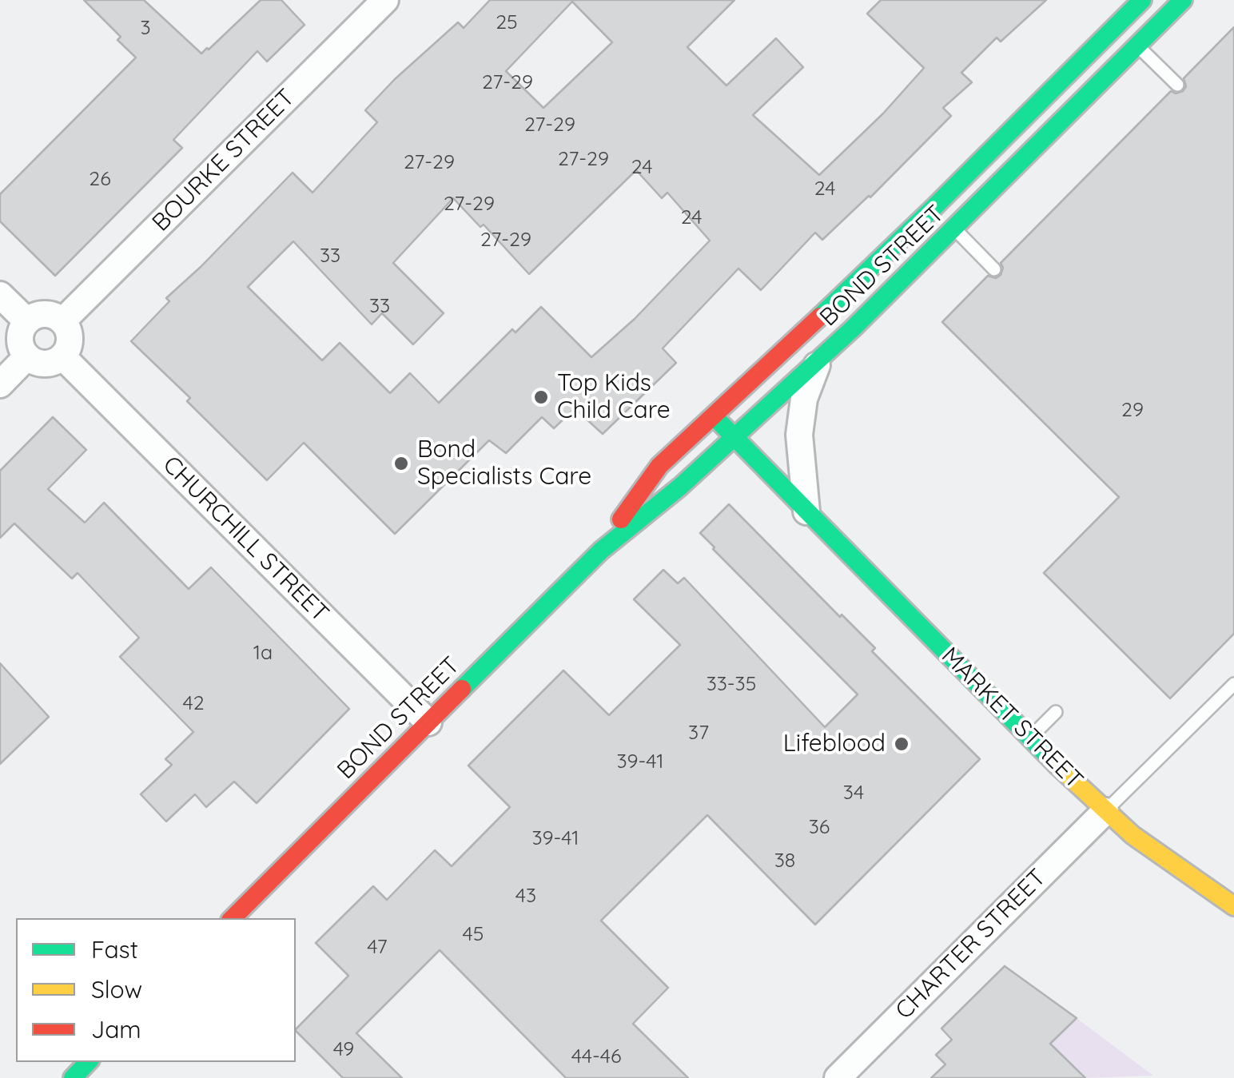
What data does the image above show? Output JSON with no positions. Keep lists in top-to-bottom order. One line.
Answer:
{"streets":{"street":["BOURKE STREET","BOND STREET","CHURCHILL STREET","MARKET STREET","CHARTER STREET"]},"crossings":[["BOURKE STREET","CHURCHILL STREET"],["BOND STREET","CHURCHILL STREET"],["BOND STREET","MARKET STREET"],["MARKET STREET","CHARTER STREET"]],"places":["Top Kids Child Care","Bond Specialists Care","Lifeblood"],"house_numbers":["25","3","27-29","27-29","27-29","27-29","24","26","24","27-29","24","27-29","33","33","29","1a","33-35","42","37","39-41","34","36","39-41","38","43","45","47","49","44-46"],"legend":["Fast","Slow","Jam"]}
